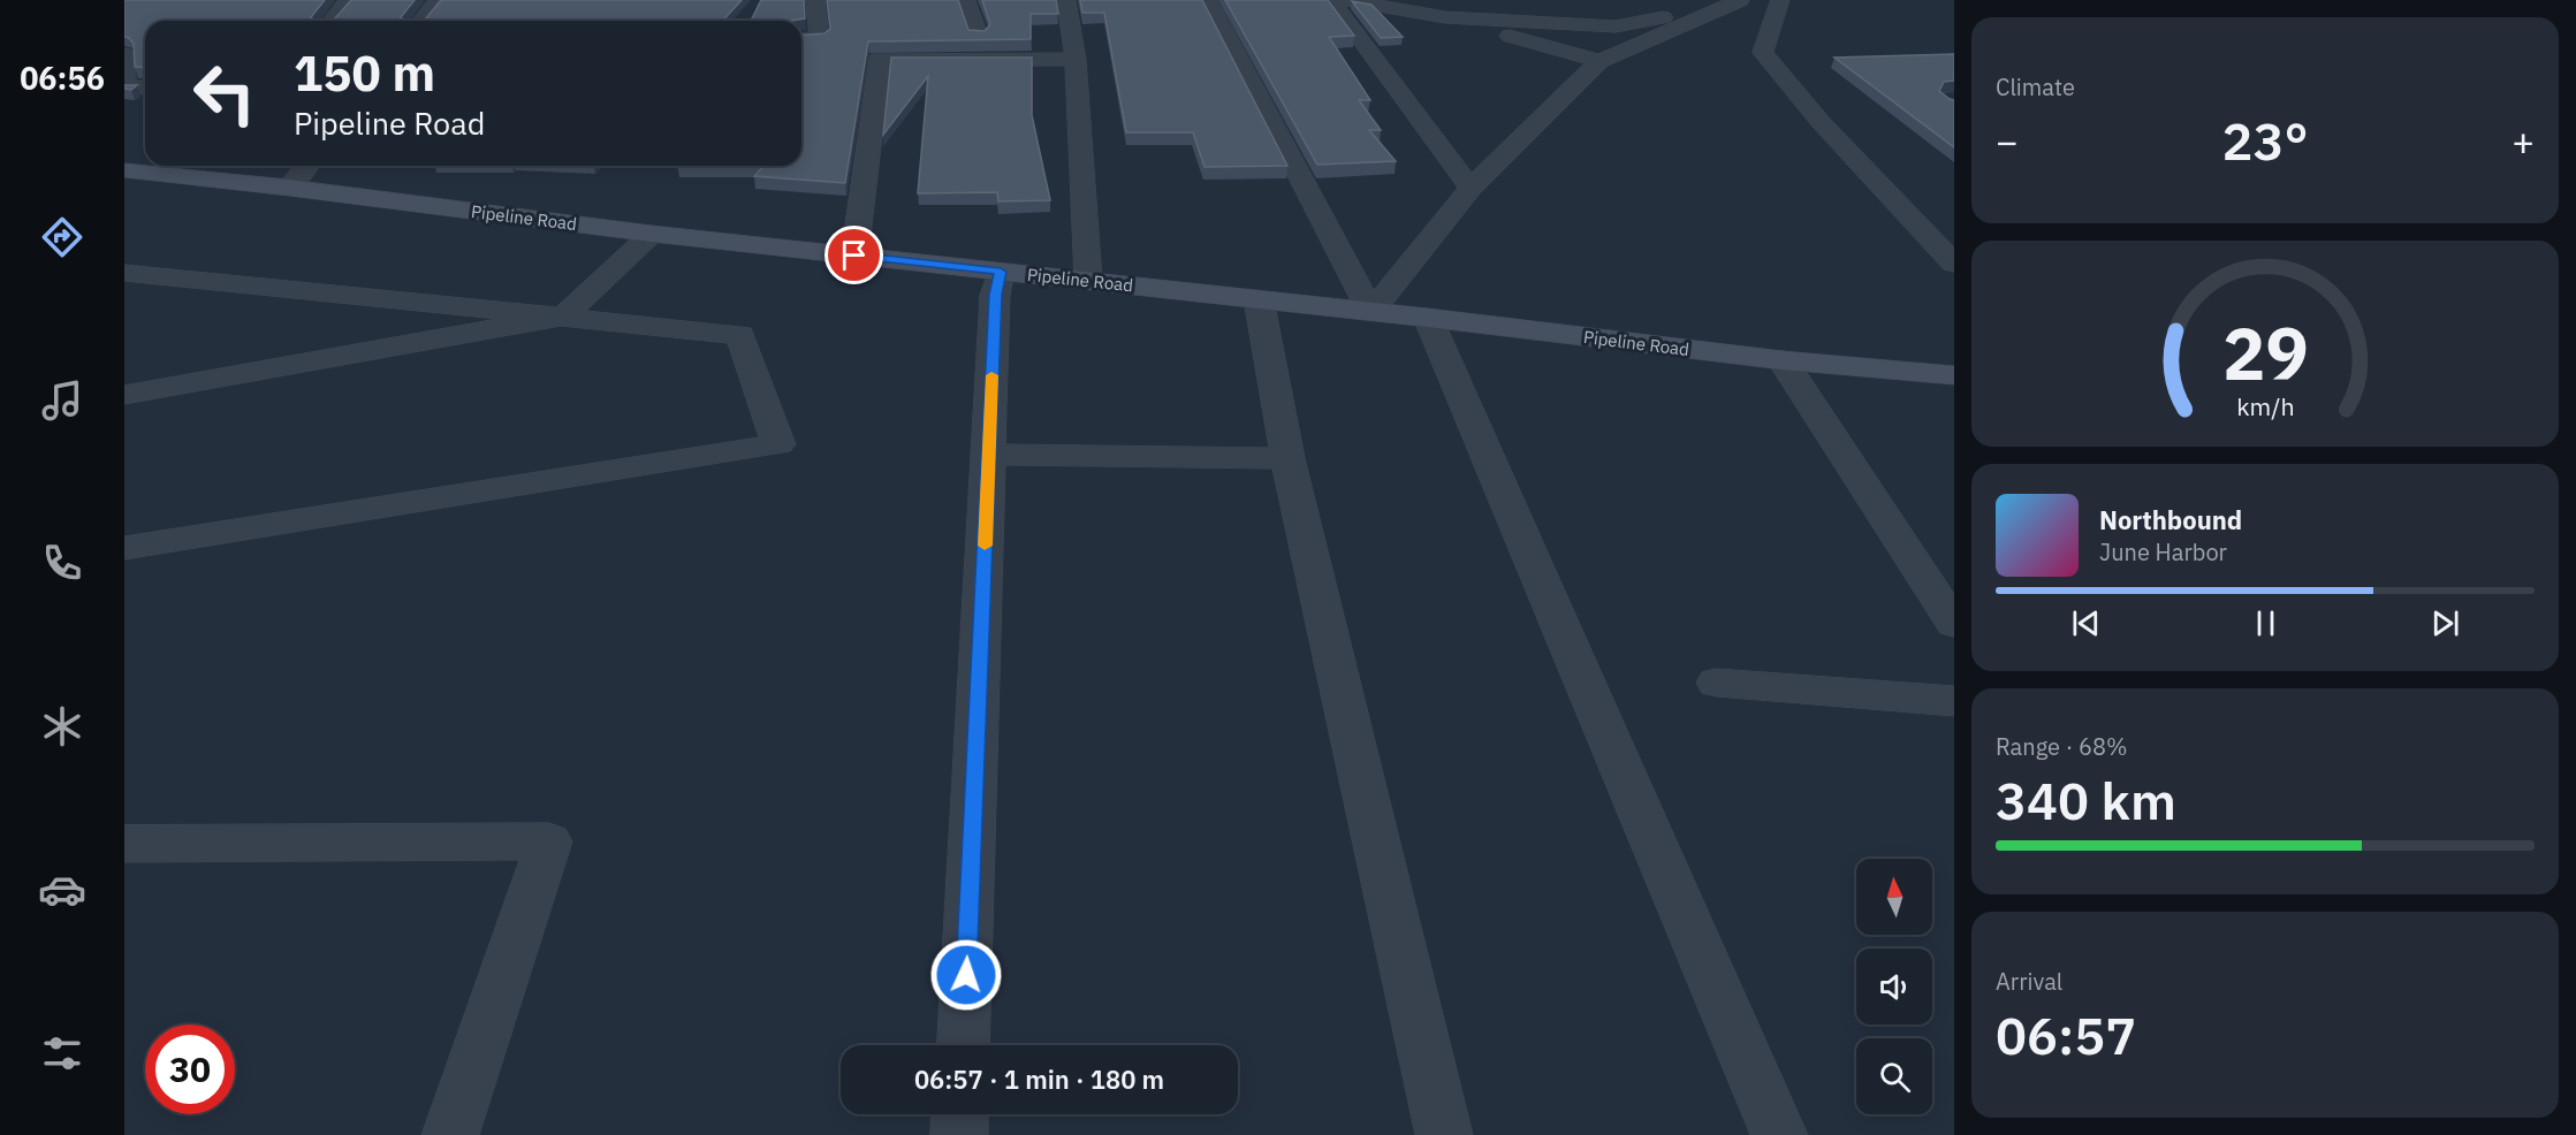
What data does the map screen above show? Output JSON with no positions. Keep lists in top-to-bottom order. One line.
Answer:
{"streets":{"main road":["Pipeline Road"]},"north":"top","page":{"tabs":"06:56","tile":["Climate",["Range · 68%","340 km"],["Arrival","06:57"]],"turn":["150 m","Pipeline Road"],"heat":["−","23°","+"],"song":["Northbound","June Harbor"],"limit":"30","trip":"06:57 · 1 min · 180 m","gauge":["29","km/h"]}}
